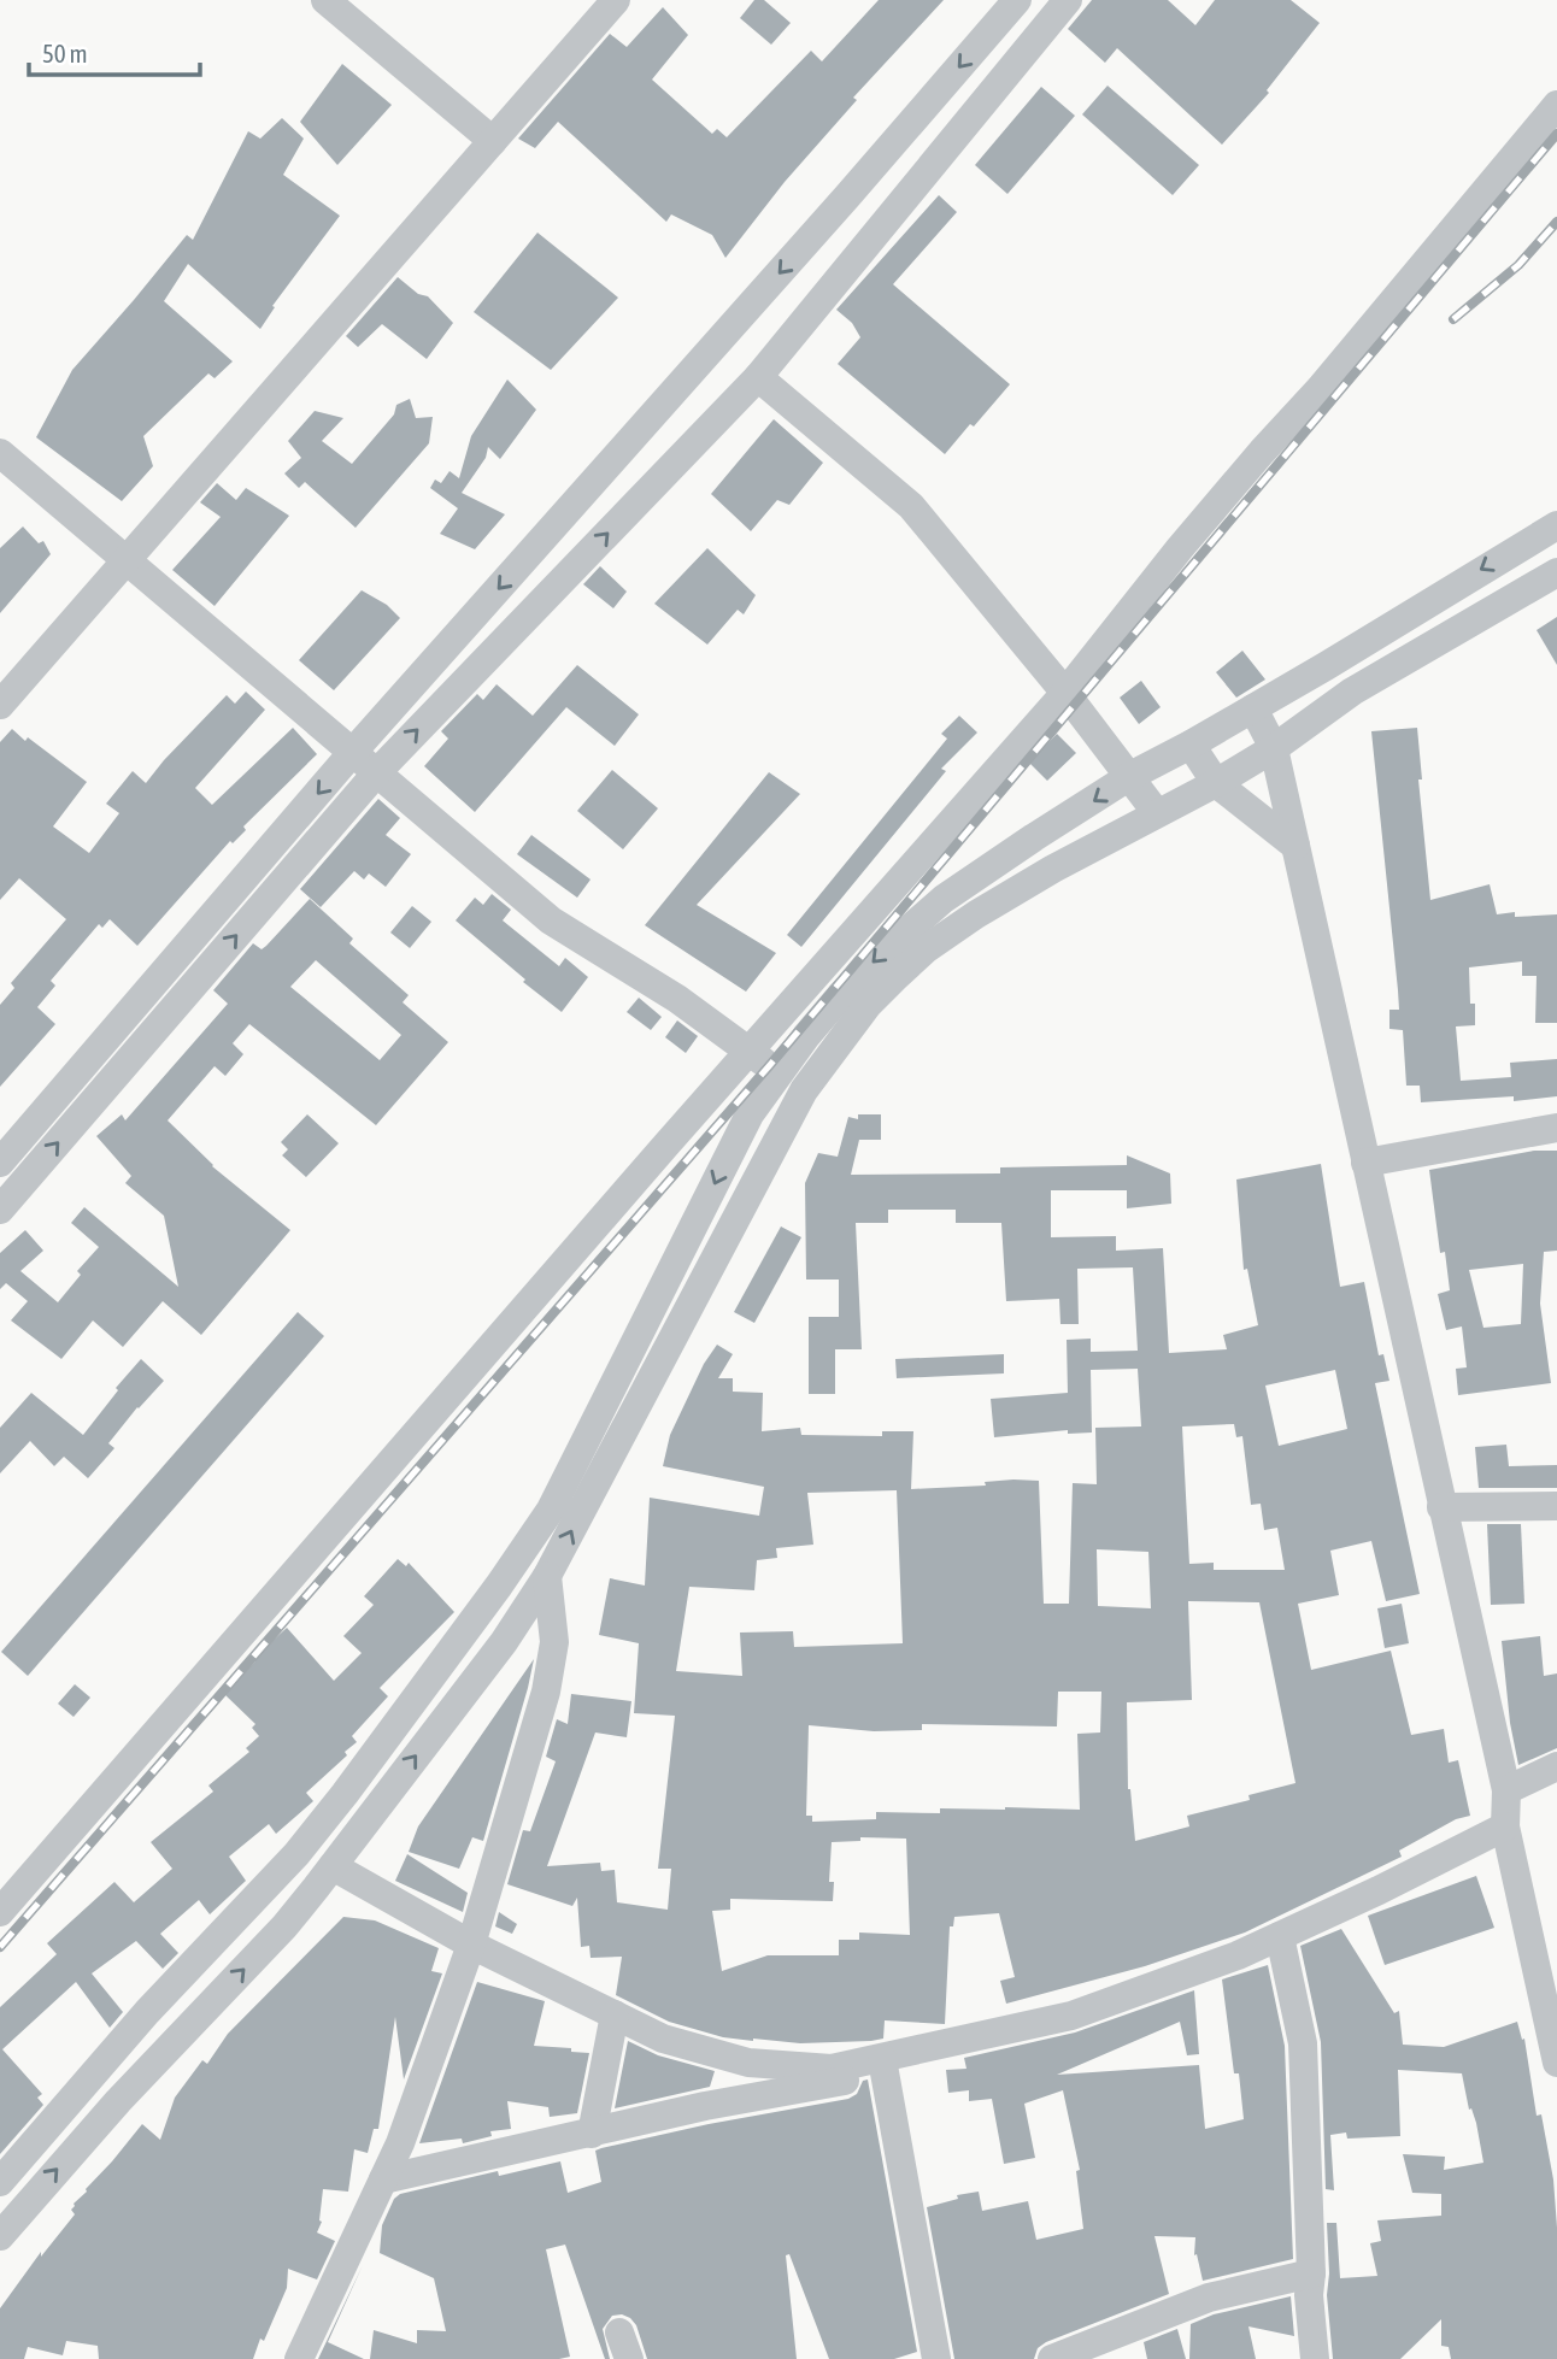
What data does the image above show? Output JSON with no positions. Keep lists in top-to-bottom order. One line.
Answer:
{"scale_bar":"50 m"}
